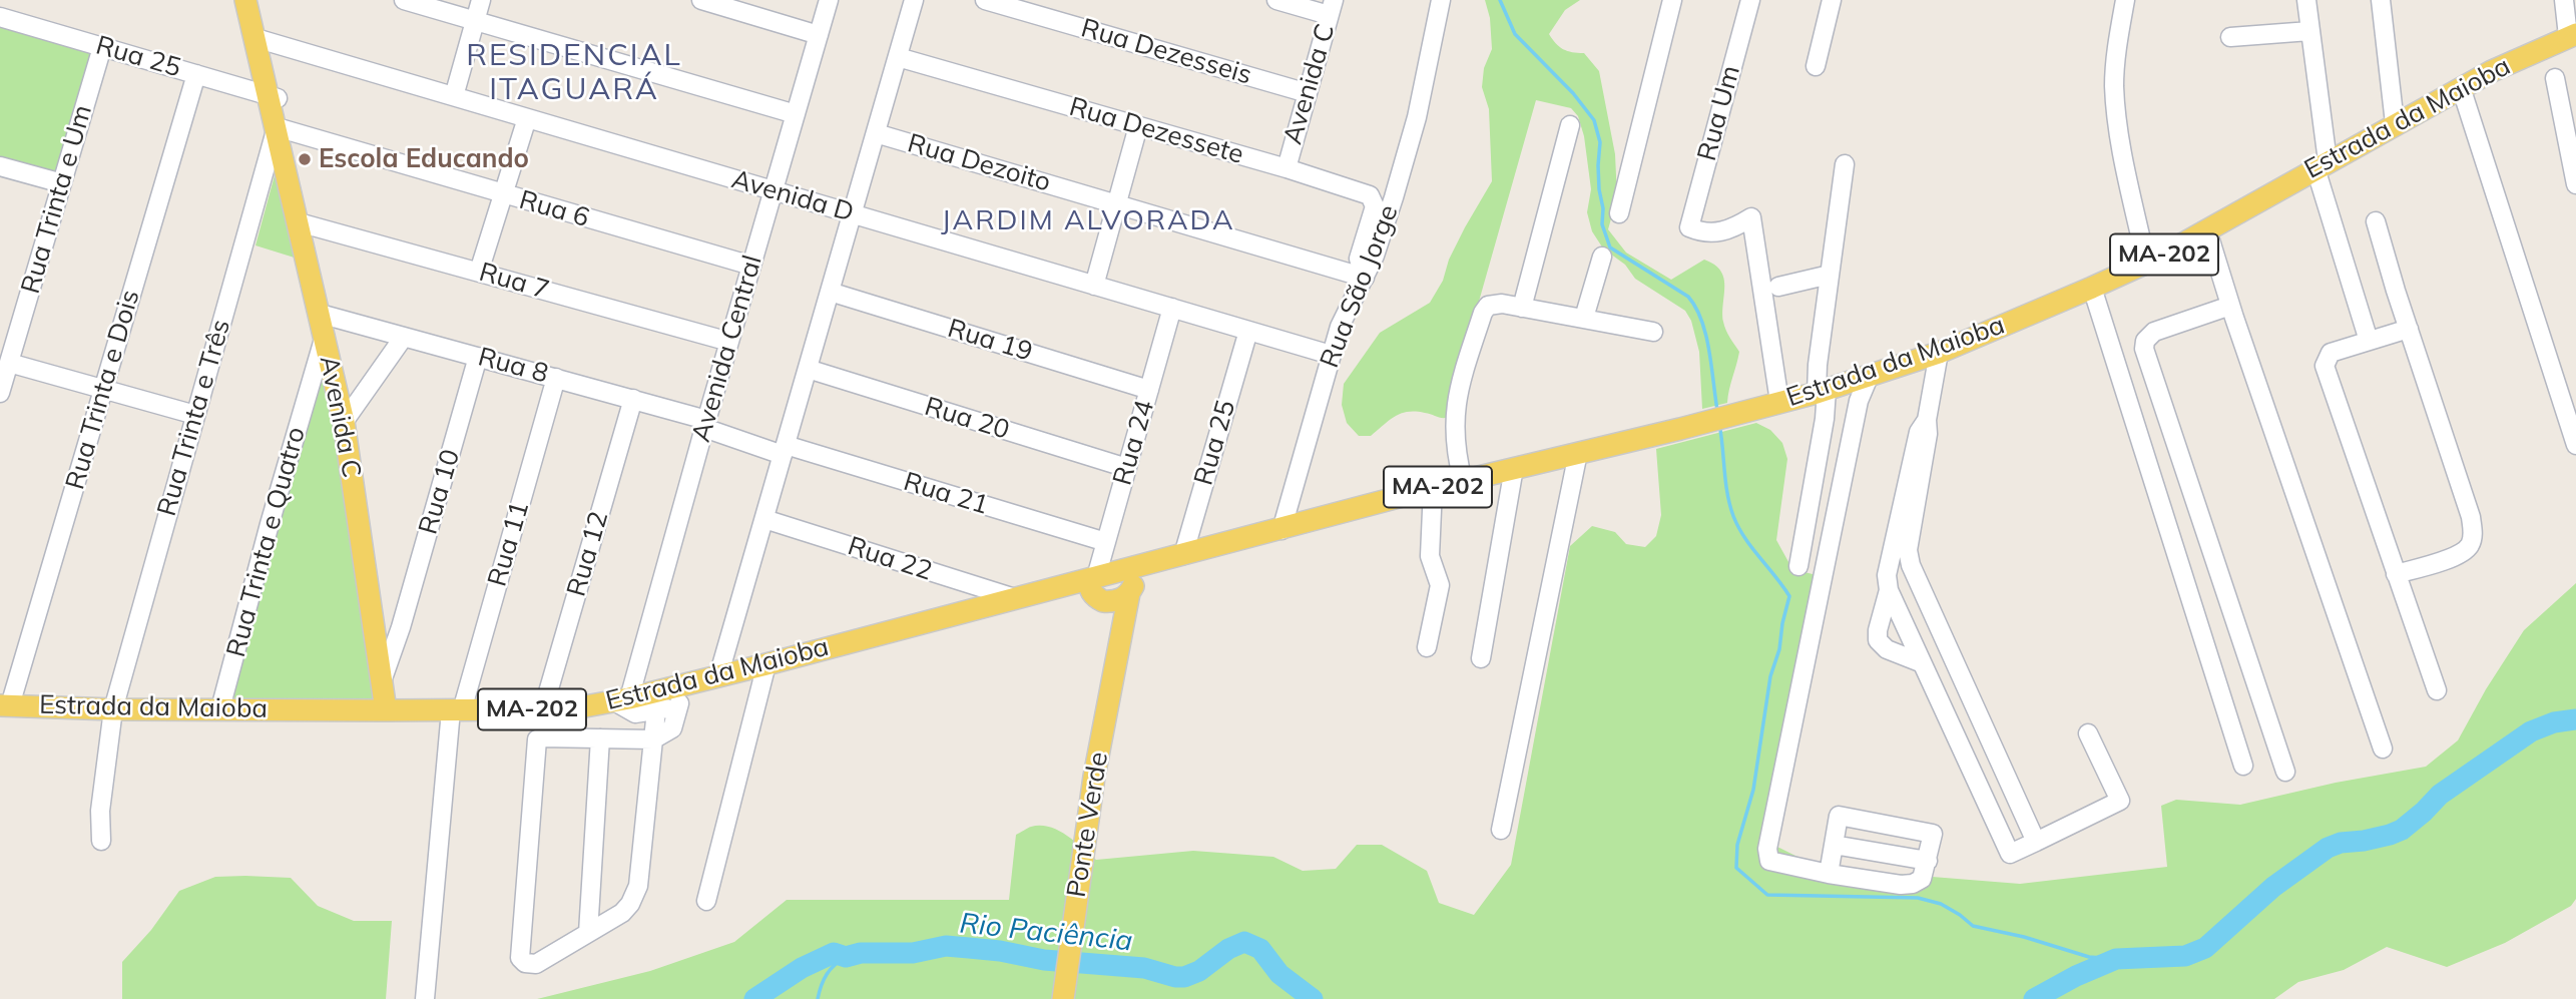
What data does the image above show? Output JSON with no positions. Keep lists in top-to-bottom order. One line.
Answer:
{"streets":{"main road":["Avenida C","Estrada da Maioba","MA-202","Ponte Verde"],"street":["Rua Dezesseis","Rua 25","Rua Um","Rua Dezessete","Rua Dezoito","Avenida D","Rua Trinta e Um","Rua 6","Rua 7","Rua São Jorge","Rua 19","Avenida Central","Rua 8","Rua Trinta e Dois","Rua Trinta e Três","Rua 20","Rua 24","Rua 10","Rua 21","Rua Trinta e Quatro","Rua 11","Rua 12","Rua 22"]},"crossings":[["Rua Dezesseis","Avenida C"],["Rua 25","Avenida C"],["Rua 25","Estrada da Maioba"],["Rua 25","Avenida D"],["Rua 25","Rua Trinta e Um"],["Rua 25","Rua Trinta e Dois"],["Avenida C","Estrada da Maioba"],["Avenida C","Rua Dezessete"],["Avenida C","Avenida D"],["Avenida C","Rua 6"],["Avenida C","Rua 7"],["Avenida C","Rua 8"],["Avenida C","Rua Trinta e Três"],["Avenida C","Rua 10"],["Avenida C","Rua Trinta e Quatro"],["Rua Um","Estrada da Maioba"],["Estrada da Maioba","MA-202"],["Estrada da Maioba","Rua São Jorge"],["Estrada da Maioba","Avenida Central"],["Estrada da Maioba","Rua Trinta e Dois"],["Estrada da Maioba","Rua Trinta e Três"],["Estrada da Maioba","Rua 24"],["Estrada da Maioba","Rua Trinta e Quatro"],["Estrada da Maioba","Rua 11"],["Estrada da Maioba","Rua 12"],["Estrada da Maioba","Rua 22"],["Estrada da Maioba","Ponte Verde"],["Rua Dezessete","Rua Dezoito"],["Rua Dezessete","Rua São Jorge"],["Rua Dezoito","Rua São Jorge"],["Avenida D","Rua São Jorge"],["Avenida D","Avenida Central"],["Avenida D","Rua 24"],["Rua 6","Avenida Central"],["Rua 6","Rua Trinta e Três"],["MA-202","Rua 24"],["MA-202","Ponte Verde"],["Rua 7","Avenida Central"],["Rua 19","Rua 24"],["Avenida Central","Rua 8"],["Rua 8","Rua 10"],["Rua 8","Rua 21"],["Rua 8","Rua 11"],["Rua 8","Rua 12"],["Rua 20","Rua 24"],["Rua 24","Rua 21"],["Rua 24","Ponte Verde"]],"districts":["RESIDENCIAL ITAGUARÁ","JARDIM ALVORADA"],"water":["Rio Paciência"],"places":["Escola Educando"]}
